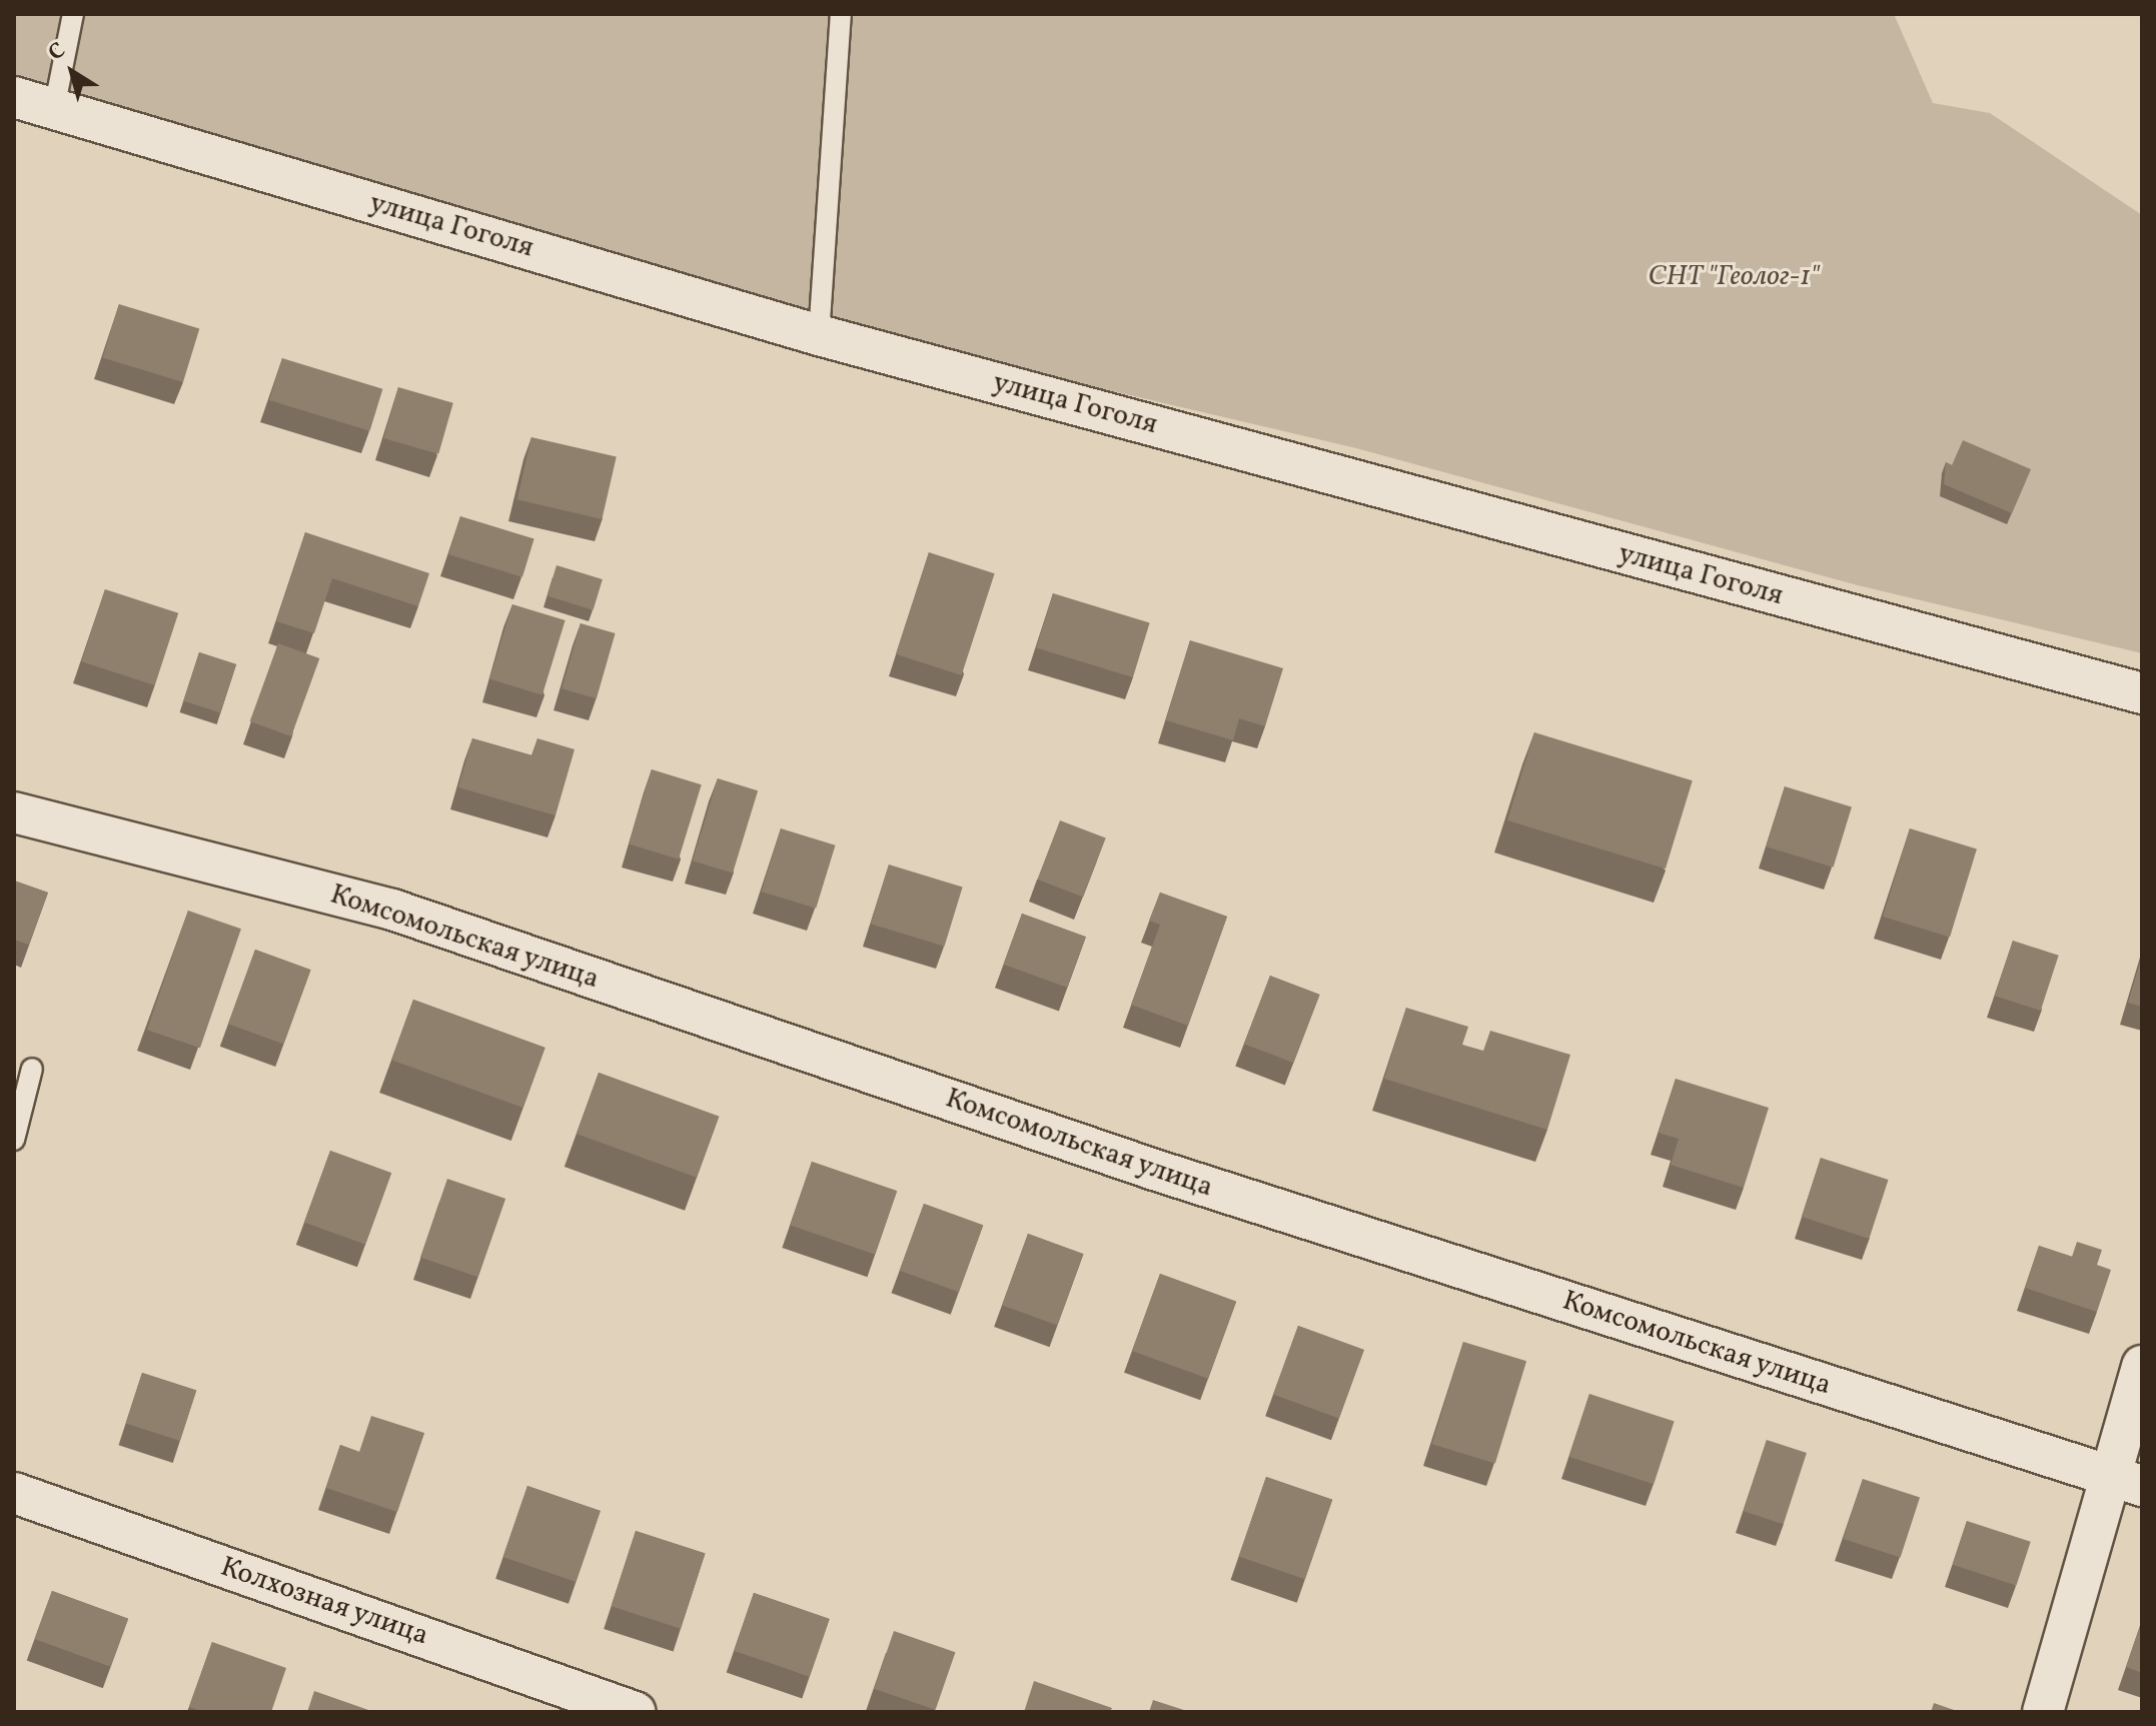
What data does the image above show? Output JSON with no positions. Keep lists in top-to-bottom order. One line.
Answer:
{"streets":{"street":["улица Гоголя","Комсомольская улица","Колхозная улица"]},"parks":["СНТ \"Геолог-1\""],"north":"top left"}
